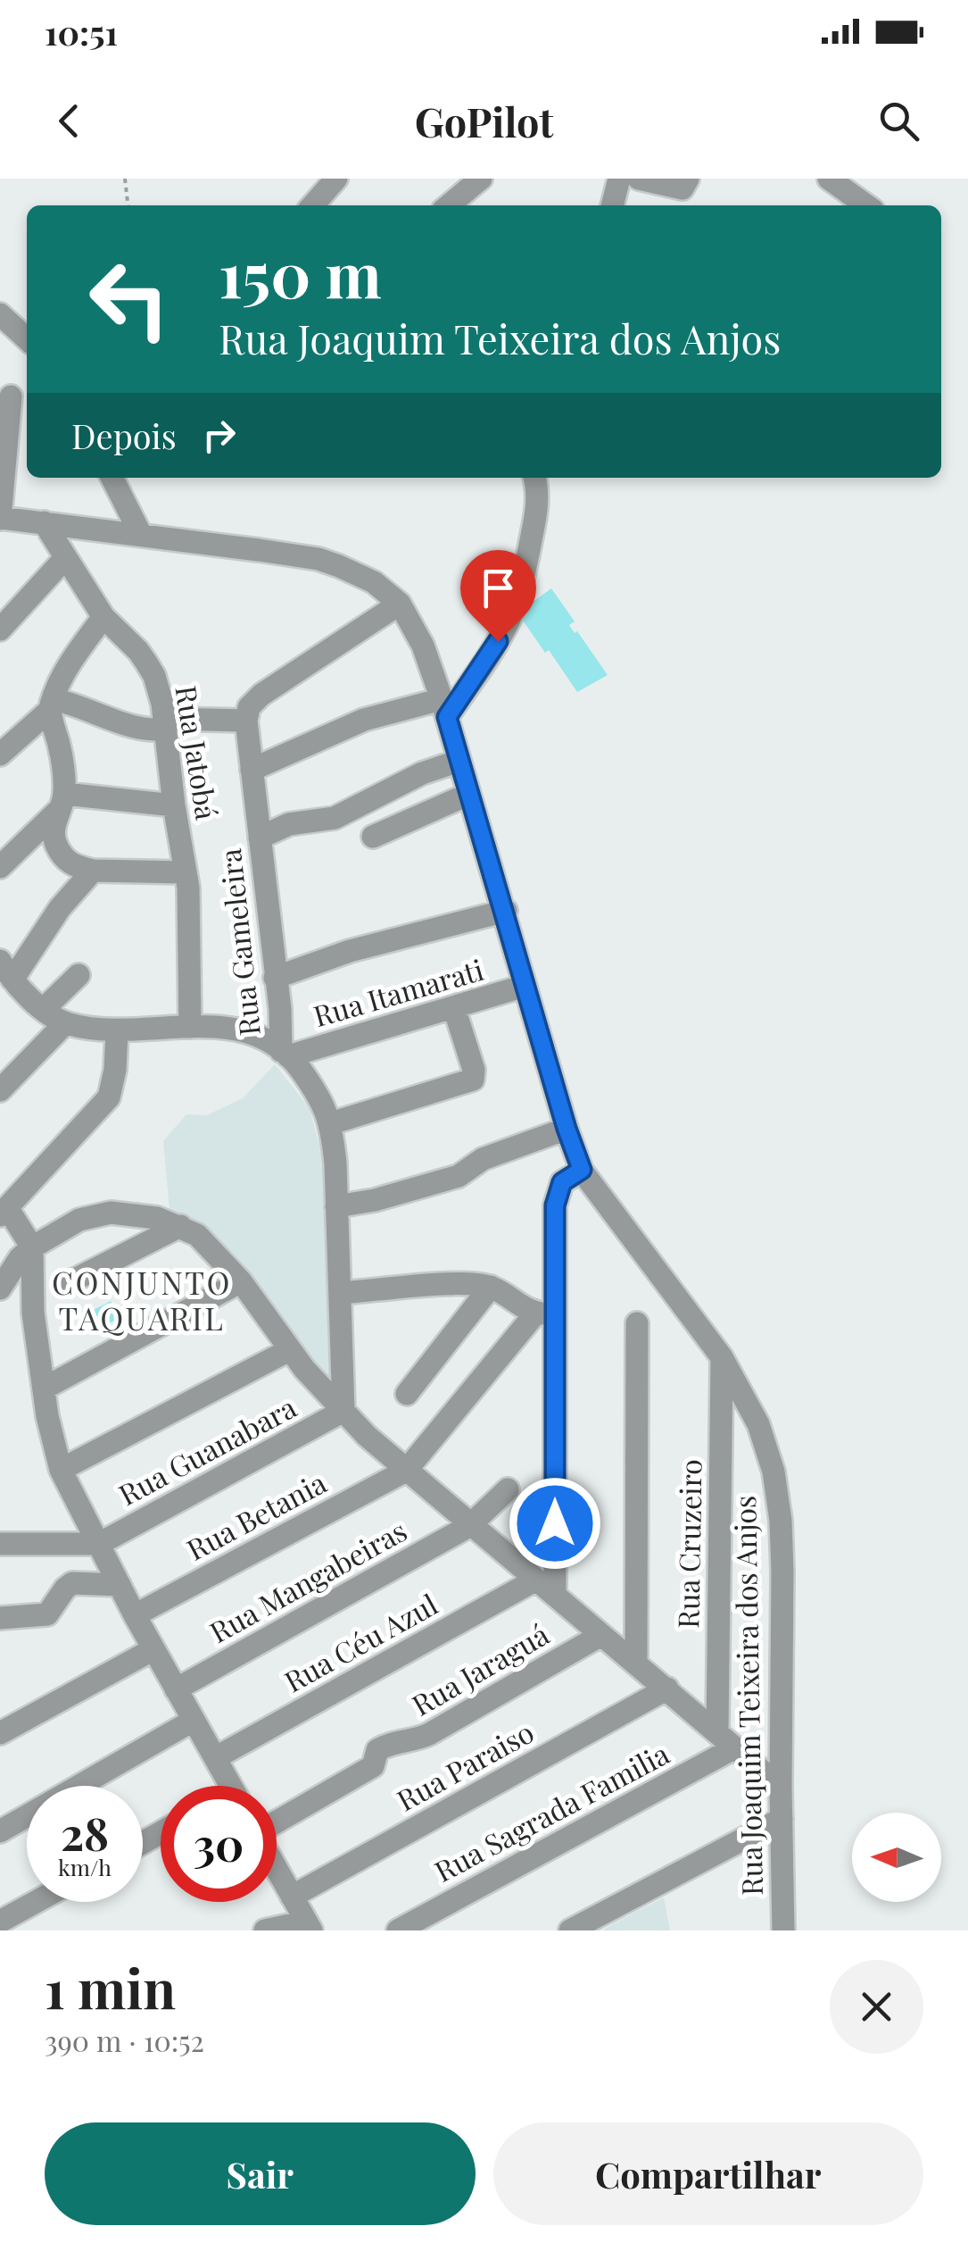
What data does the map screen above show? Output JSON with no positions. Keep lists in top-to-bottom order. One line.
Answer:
{"streets":{"street":["Rua Jatobá","Rua Gameleira","Rua Itamarati","Rua Guanabara","Rua Betania","Rua Cruzeiro","Rua Mangabeiras","Rua Céu Azul","Rua Jaraguá","Rua Joaquim Teixeira dos Anjos","Rua Paraiso","Rua Sagrada Familia"]},"crossings":[["Rua Jatobá","Rua Joaquim Teixeira dos Anjos"],["Rua Gameleira","Rua Itamarati"],["Rua Itamarati","Rua Joaquim Teixeira dos Anjos"],["Rua Cruzeiro","Rua Joaquim Teixeira dos Anjos"]],"districts":["CONJUNTO TAQUARIL"],"north":"left","page":{"status":"10:51","header":"GoPilot","turn":["150 m","Rua Joaquim Teixeira dos Anjos"],"then":"Depois","speed":"28 km/h","limit":"30","heading":["1 min","390 m · 10:52"],"buttons":["Sair","Compartilhar"]}}
